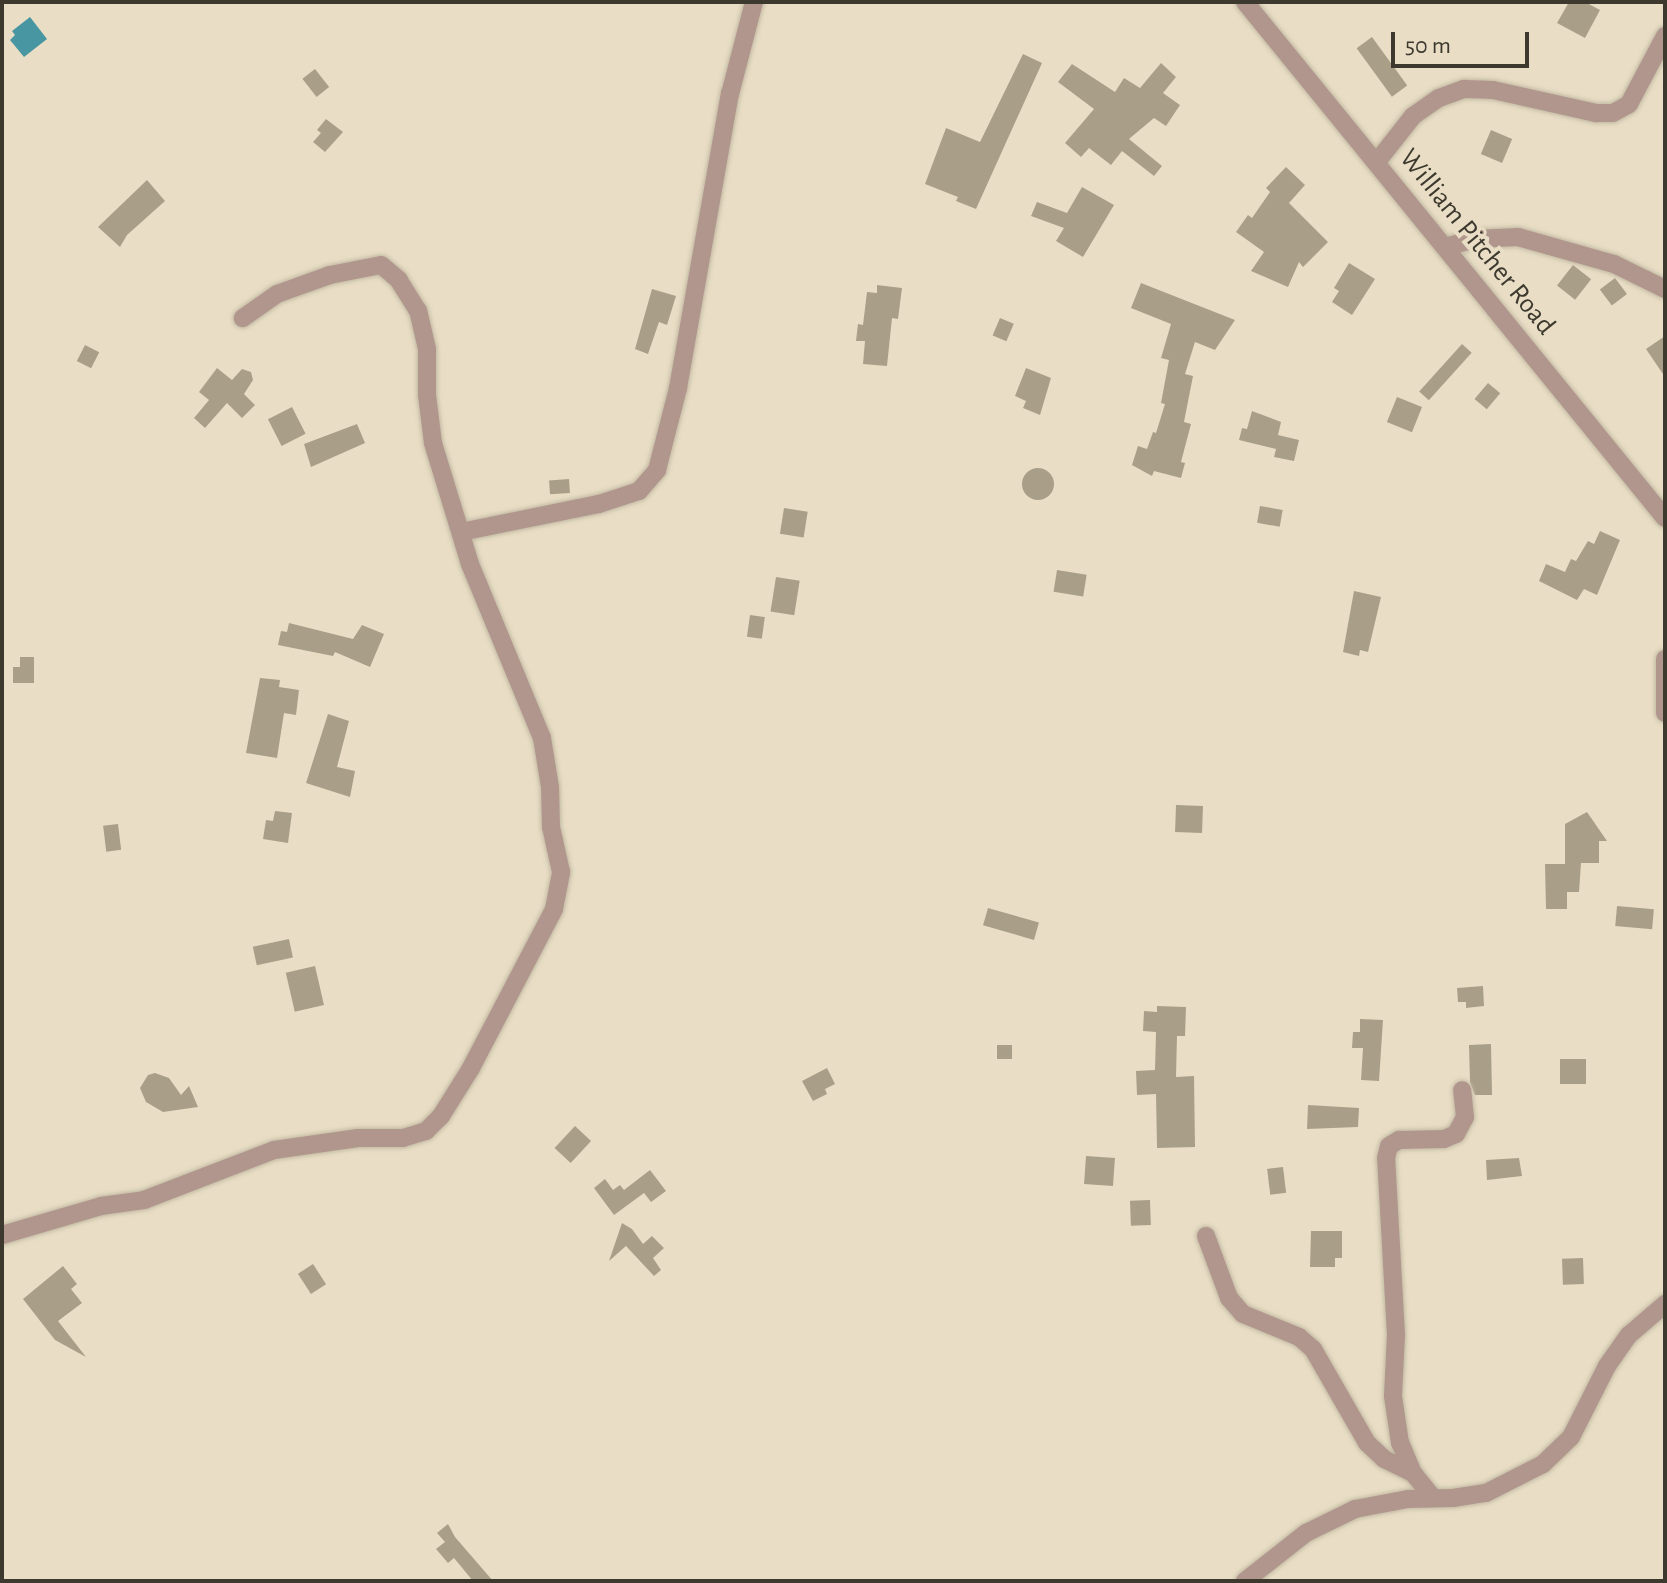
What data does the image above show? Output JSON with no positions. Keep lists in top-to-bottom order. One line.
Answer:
{"streets":{"street":["William Pitcher Road"]},"scale_bar":"50 m"}
